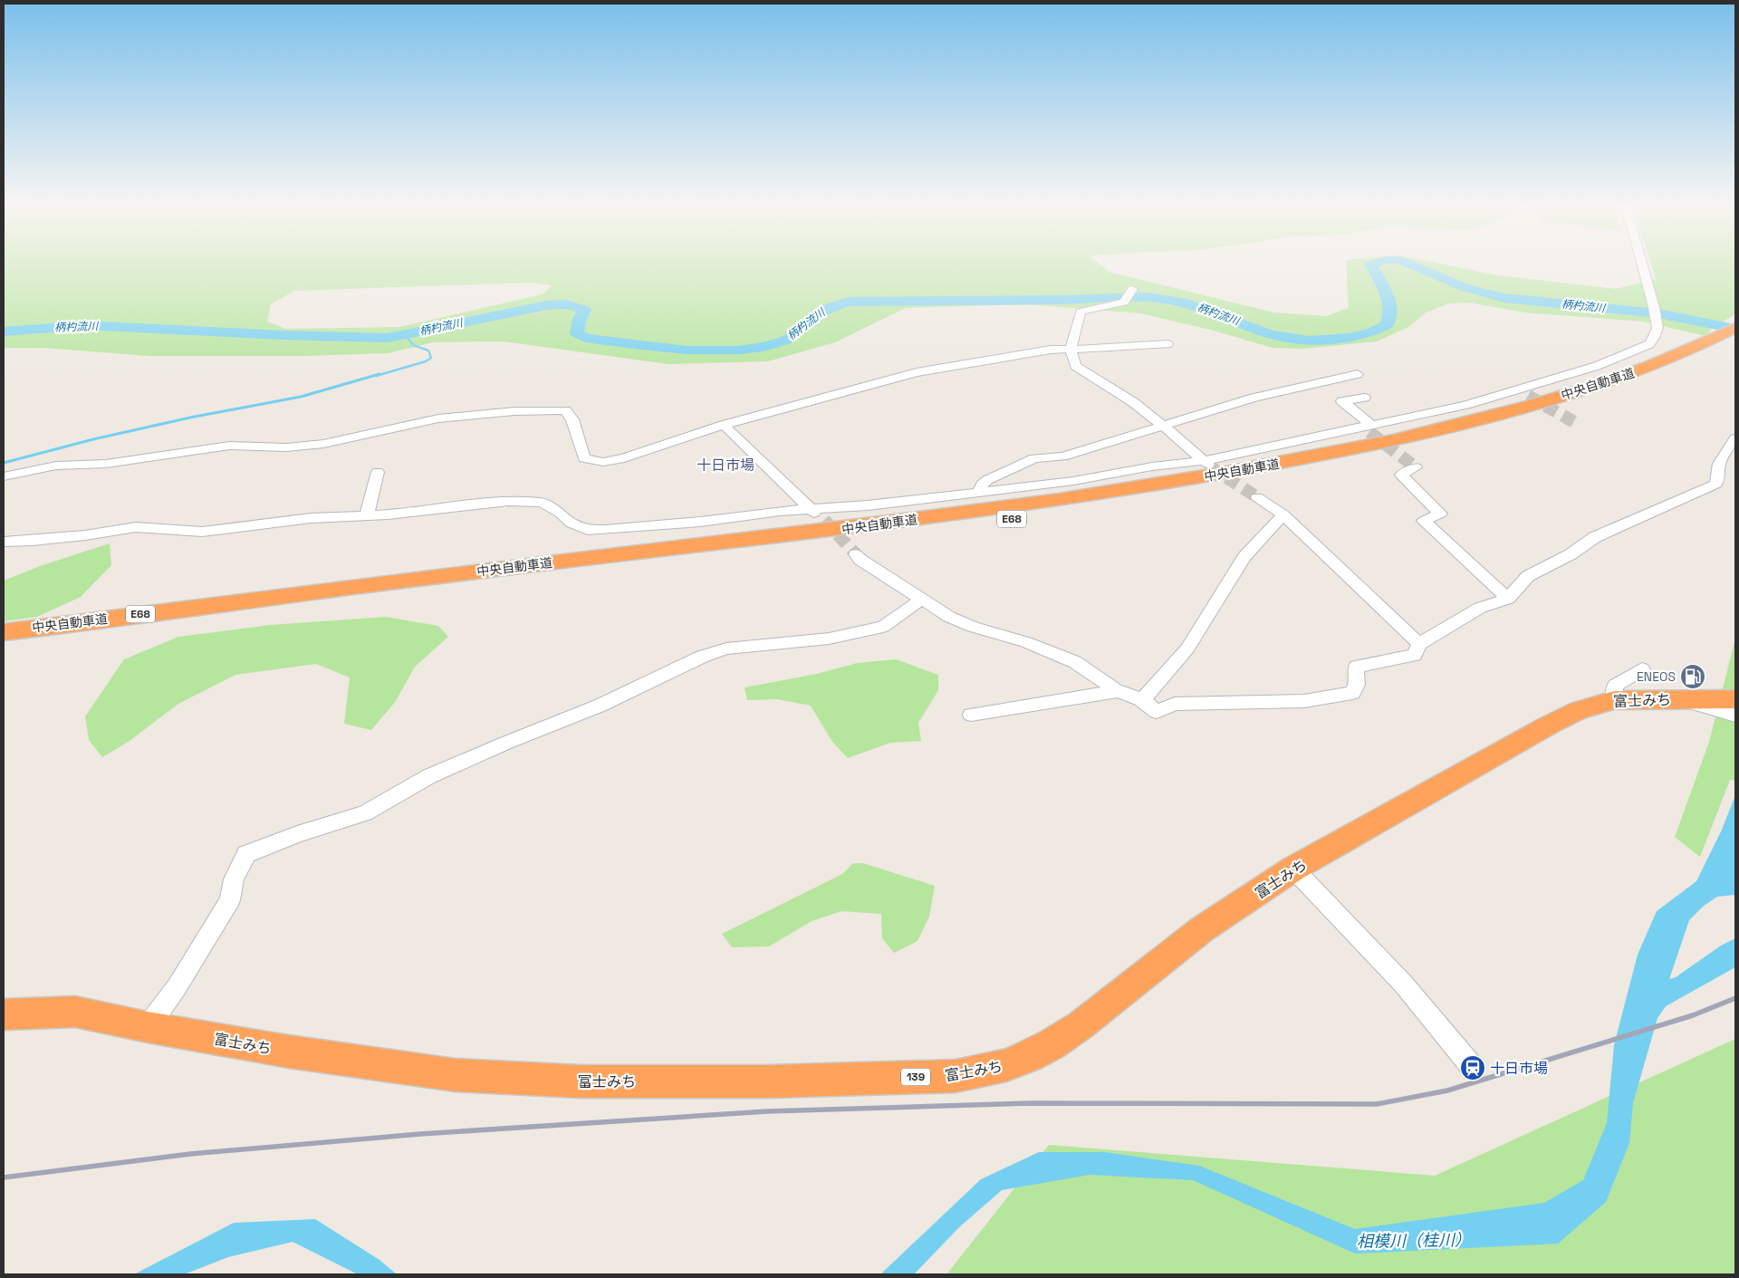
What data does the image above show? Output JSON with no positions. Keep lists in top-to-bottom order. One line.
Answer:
{"streets":{"highway":["中央自動車道","E68","富士みち","139"]},"districts":["十日市場"],"water":["柄杓流川","相模川（桂川）"],"places":{"fuel station":["ENEOS"],"station":["十日市場"]}}
